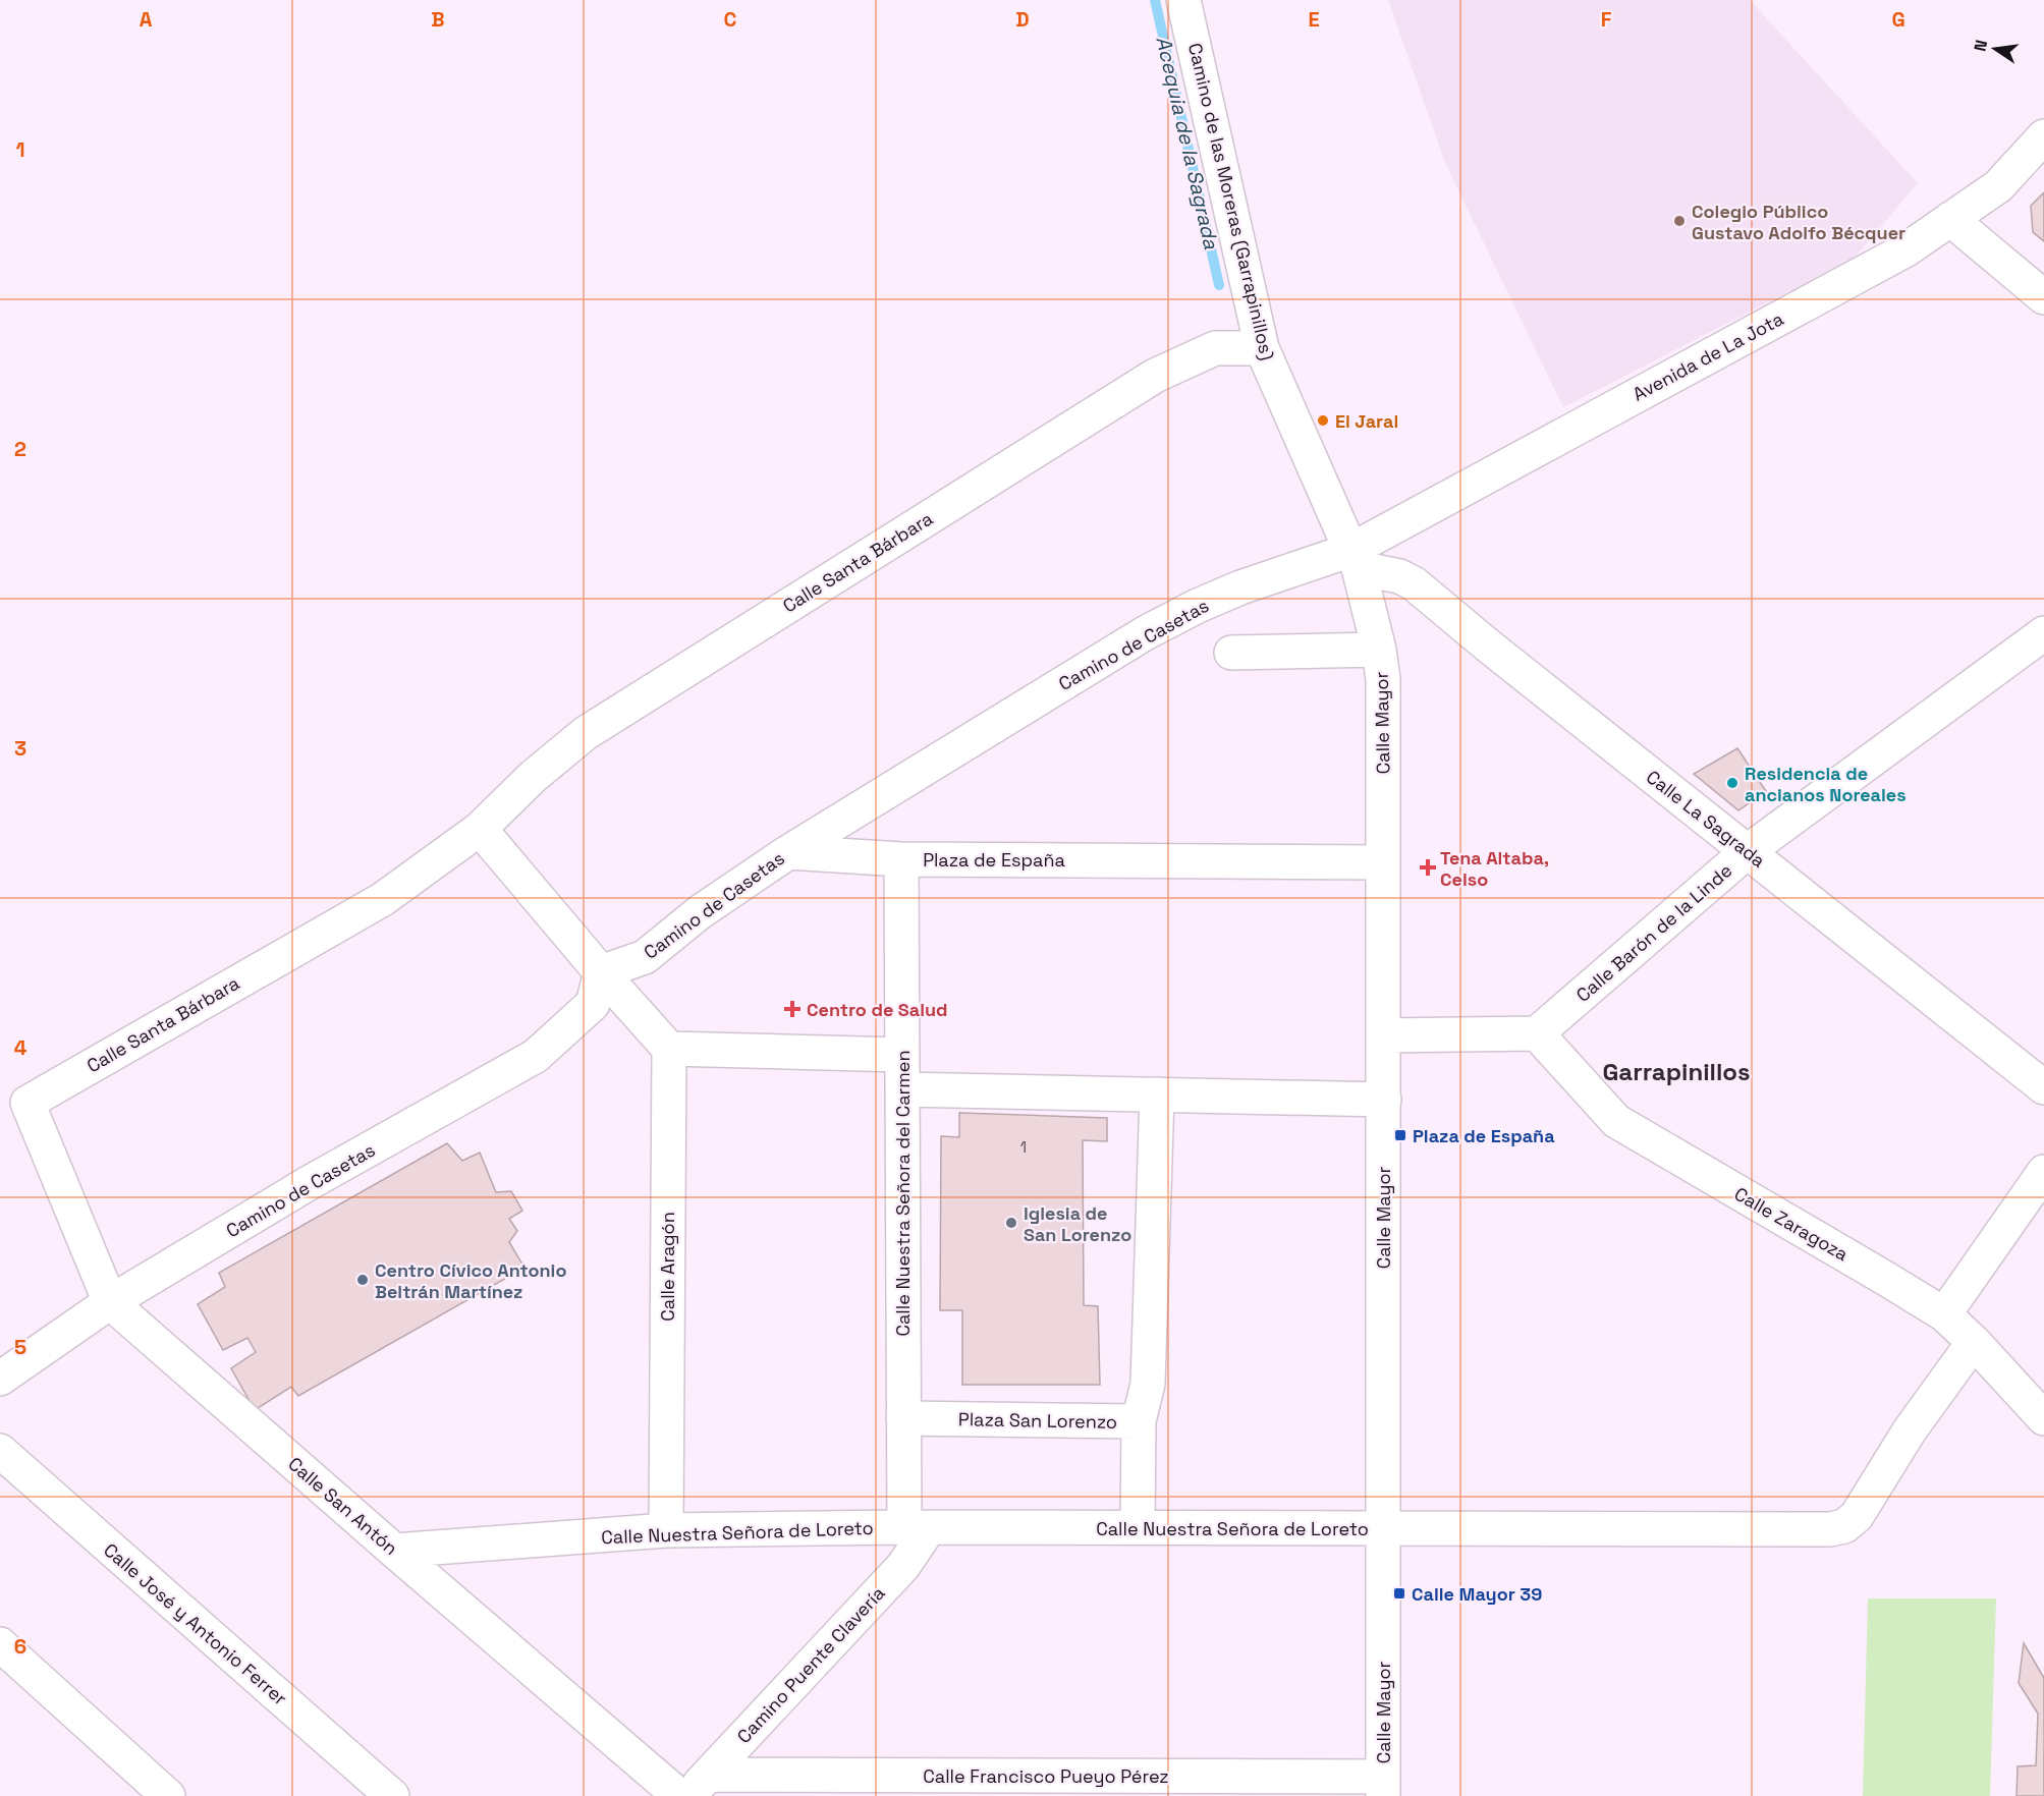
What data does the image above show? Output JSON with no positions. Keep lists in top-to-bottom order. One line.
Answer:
{"streets":{"street":["Camino de las Moreras (Garrapinillos)","Avenida de La Jota","Calle Santa Bárbara","Camino de Casetas","Calle Mayor","Calle La Sagrada","Plaza de España","Calle Barón de la Linde","Calle Nuestra Señora del Carmen","Calle Zaragoza","Calle Aragón","Plaza San Lorenzo","Calle San Antón","Calle Nuestra Señora de Loreto","Calle José y Antonio Ferrer","Camino Puente Clavería","Calle Francisco Pueyo Pérez"]},"crossings":[["Camino de las Moreras (Garrapinillos)","Avenida de La Jota"],["Camino de las Moreras (Garrapinillos)","Calle Santa Bárbara"],["Camino de las Moreras (Garrapinillos)","Camino de Casetas"],["Camino de las Moreras (Garrapinillos)","Calle Mayor"],["Camino de las Moreras (Garrapinillos)","Calle La Sagrada"],["Avenida de La Jota","Camino de Casetas"],["Avenida de La Jota","Calle Mayor"],["Avenida de La Jota","Calle La Sagrada"],["Calle Santa Bárbara","Camino de Casetas"],["Calle Santa Bárbara","Calle San Antón"],["Camino de Casetas","Calle Mayor"],["Camino de Casetas","Calle La Sagrada"],["Camino de Casetas","Plaza de España"],["Camino de Casetas","Calle San Antón"],["Calle Mayor","Calle La Sagrada"],["Calle Mayor","Plaza de España"],["Calle Mayor","Calle Nuestra Señora de Loreto"],["Calle Mayor","Calle Francisco Pueyo Pérez"],["Calle La Sagrada","Calle Barón de la Linde"],["Plaza de España","Calle Nuestra Señora del Carmen"],["Calle Barón de la Linde","Calle Zaragoza"],["Calle Nuestra Señora del Carmen","Plaza San Lorenzo"],["Calle Nuestra Señora del Carmen","Calle Nuestra Señora de Loreto"],["Calle Nuestra Señora del Carmen","Camino Puente Clavería"],["Calle Zaragoza","Calle Nuestra Señora de Loreto"],["Calle Aragón","Calle Nuestra Señora de Loreto"],["Plaza San Lorenzo","Calle Nuestra Señora de Loreto"],["Calle San Antón","Calle Nuestra Señora de Loreto"],["Calle Nuestra Señora de Loreto","Camino Puente Clavería"],["Camino Puente Clavería","Calle Francisco Pueyo Pérez"]],"districts":["Garrapinillos"],"water":["Acequia de la Sagrada"],"places":{"other":["Colegio Público Gustavo Adolfo Bécquer","El Jaral","Residencia de ancianos Noreales","Iglesia de San Lorenzo","Centro Cívico Antonio Beltrán Martínez"],"health":["Tena Altaba, Celso","Centro de Salud"],"transit":["Plaza de España","Calle Mayor 39"]},"house_numbers":["1"],"north":"left","grid":{"columns":["A","B","C","D","E","F","G"],"rows":["1","2","3","4","5","6"]}}
